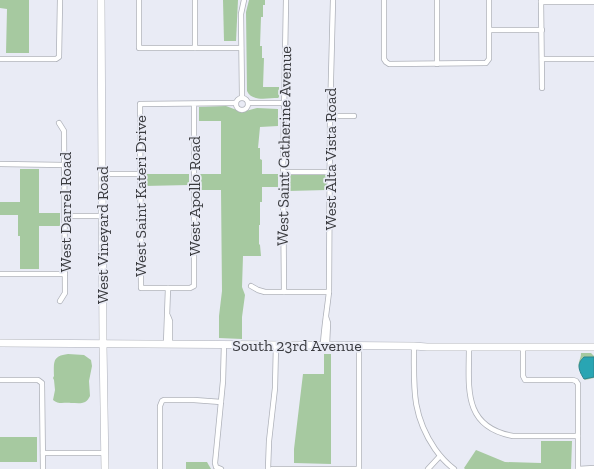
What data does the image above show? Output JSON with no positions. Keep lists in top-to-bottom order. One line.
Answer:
{"streets":{"street":["West Saint Catherine Avenue","West Alta Vista Road","West Saint Kateri Drive","West Apollo Road","West Darrel Road","West Vineyard Road","South 23rd Avenue"]},"crossings":[["West Alta Vista Road","South 23rd Avenue"],["West Saint Kateri Drive","West Apollo Road"],["West Vineyard Road","South 23rd Avenue"]]}
